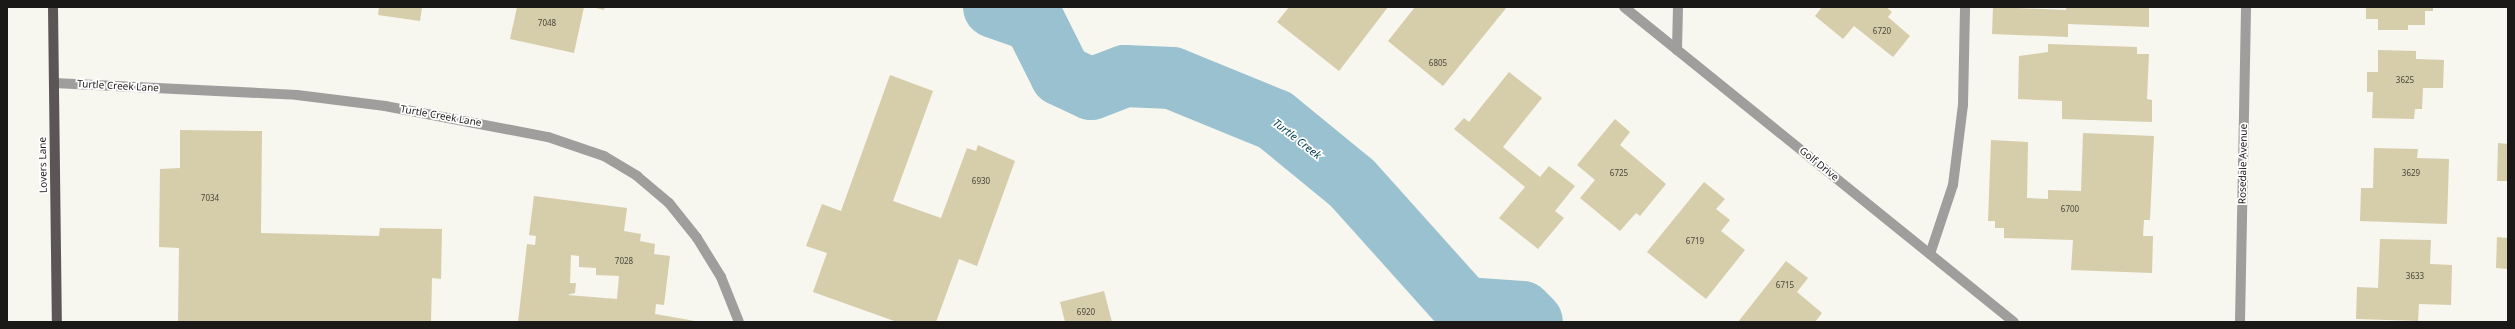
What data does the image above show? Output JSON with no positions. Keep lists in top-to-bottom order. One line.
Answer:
{"streets":{"main road":["Lovers Lane"],"street":["Turtle Creek Lane","Golf Drive","Rosedale Avenue"]},"crossings":[["Turtle Creek Lane","Lovers Lane"]],"water":["Turtle Creek"],"house_numbers":["7048","6720","6805","3625","6725","3629","6930","7034","6700","6719","7028","3633","6715","6920"]}
